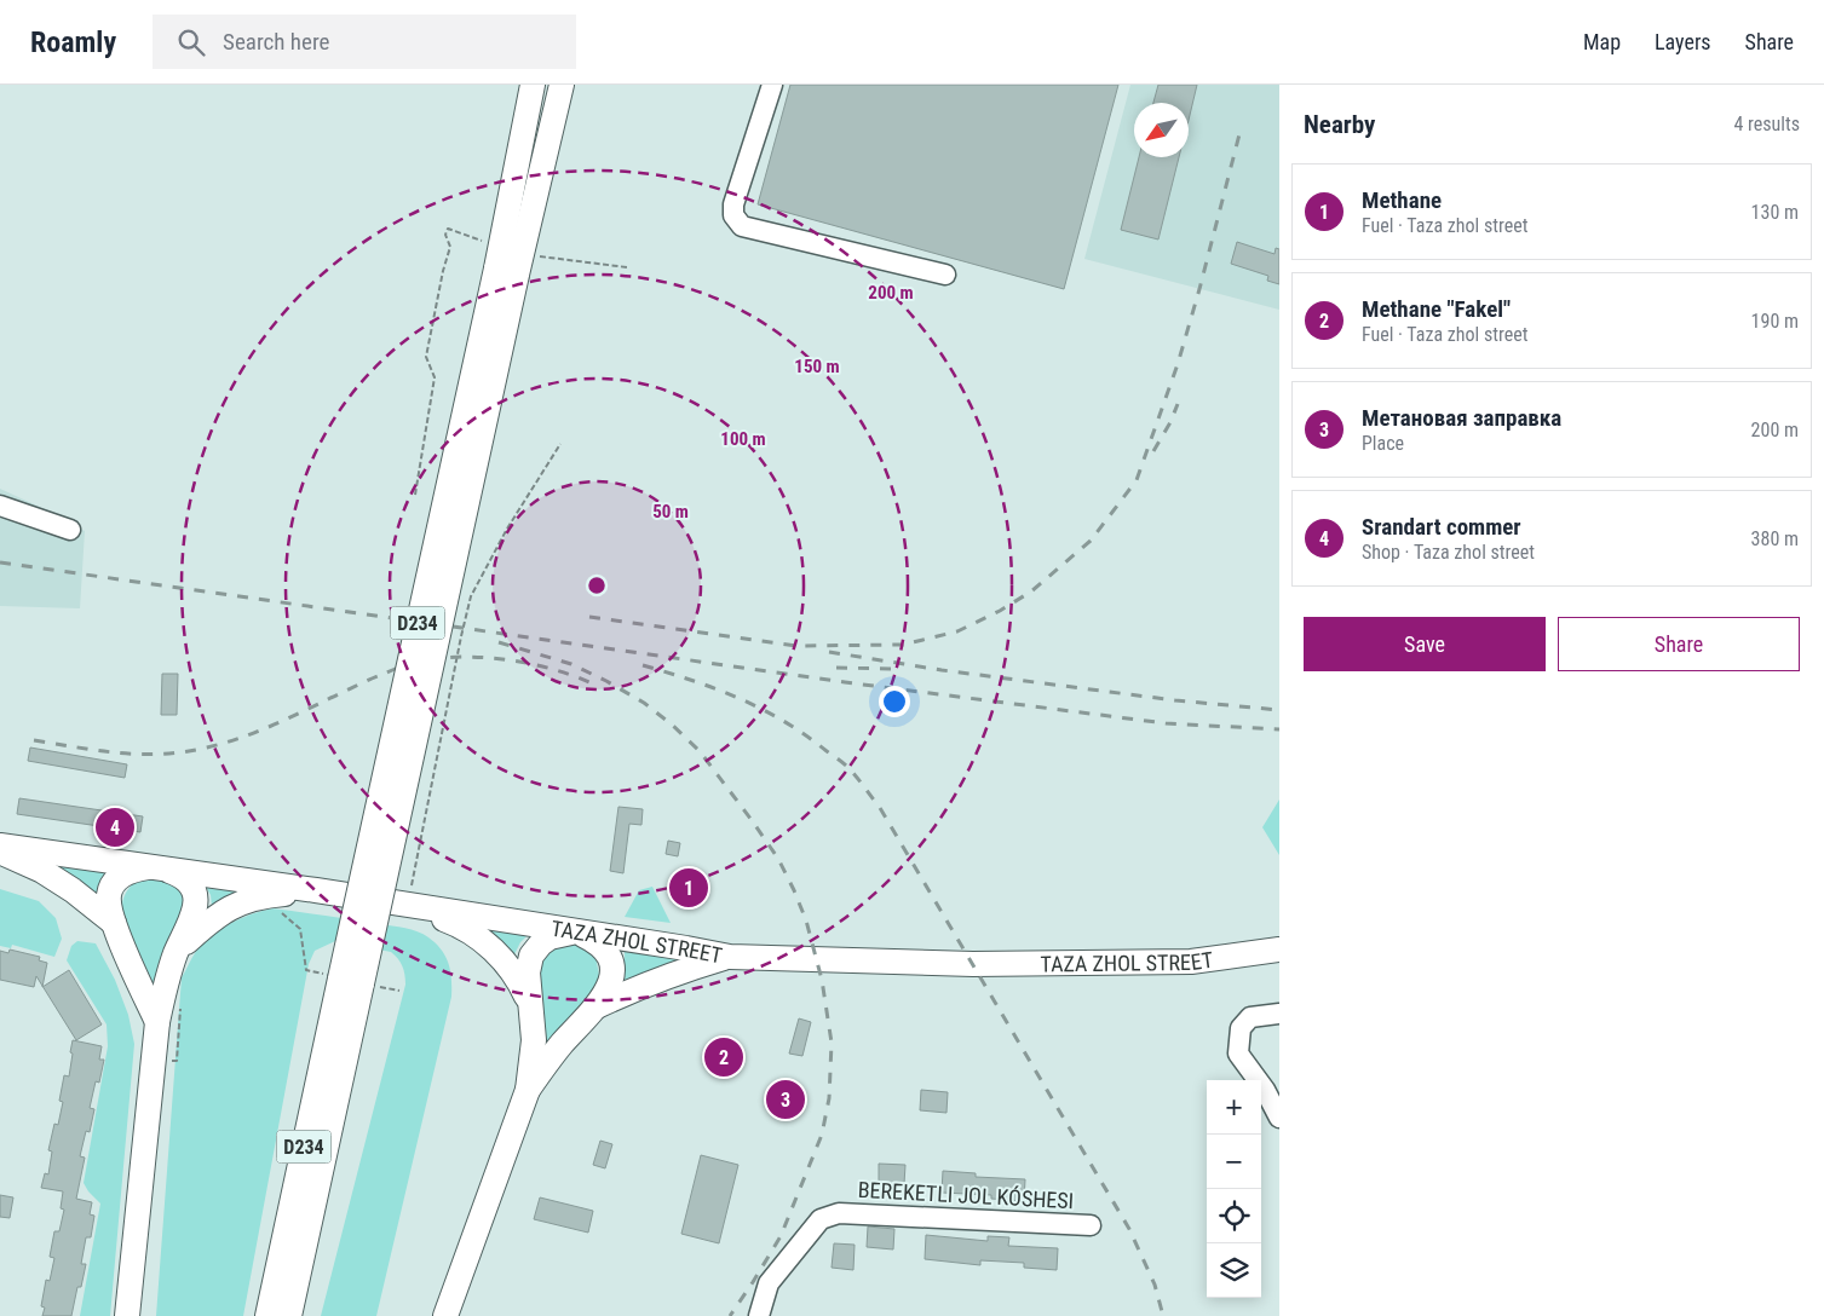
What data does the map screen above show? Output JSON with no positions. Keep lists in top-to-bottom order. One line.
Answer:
{"streets":{"main road":["D234","TAZA ZHOL STREET"],"street":["BEREKETLI JOL KÓSHESI"]},"north":"bottom left","page":{"header":"Roamly","search":"Search here","nav":["Map","Layers","Share"],"heading":["Nearby","4 results"],"list":[{"mark":"1","name":"Methane","note":"Fuel · Taza zhol street","value":"130 m"},{"mark":"2","name":"Methane \"Fakel\"","note":"Fuel · Taza zhol street","value":"190 m"},{"mark":"3","name":"Метановая заправка","note":"Place","value":"200 m"},{"mark":"4","name":"Srandart commer","note":"Shop · Taza zhol street","value":"380 m"}],"buttons":["Save","Share"],"pins":["4","1","2","3"],"map_buttons":["+","−"]},"rings":["200 m","150 m","100 m","50 m"]}
